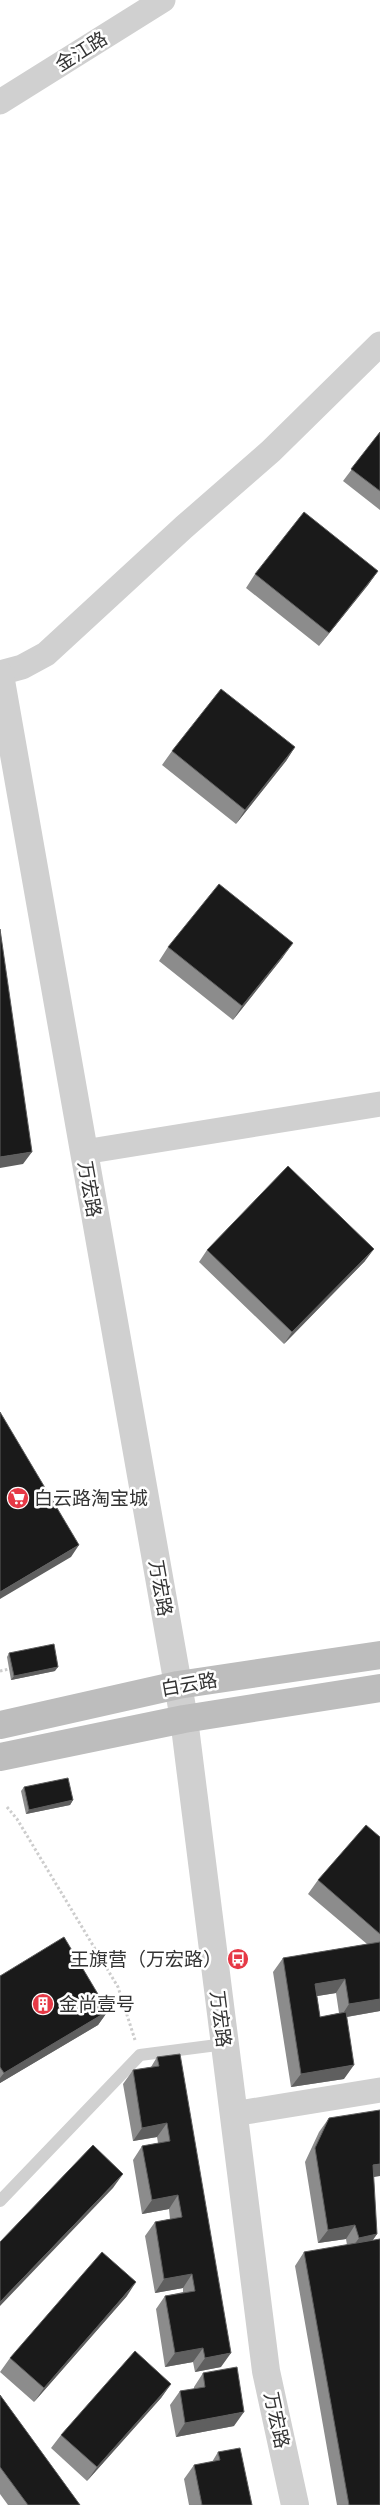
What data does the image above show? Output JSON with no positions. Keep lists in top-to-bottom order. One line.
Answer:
{"streets":{"main road":["白云路"],"street":["金江路","万宏路"]},"crossings":[["万宏路","白云路"]],"places":{"supermarket":["白云路淘宝城"],"bus stop":["王旗营（万宏路）"],"building":["金尚壹号"]}}
